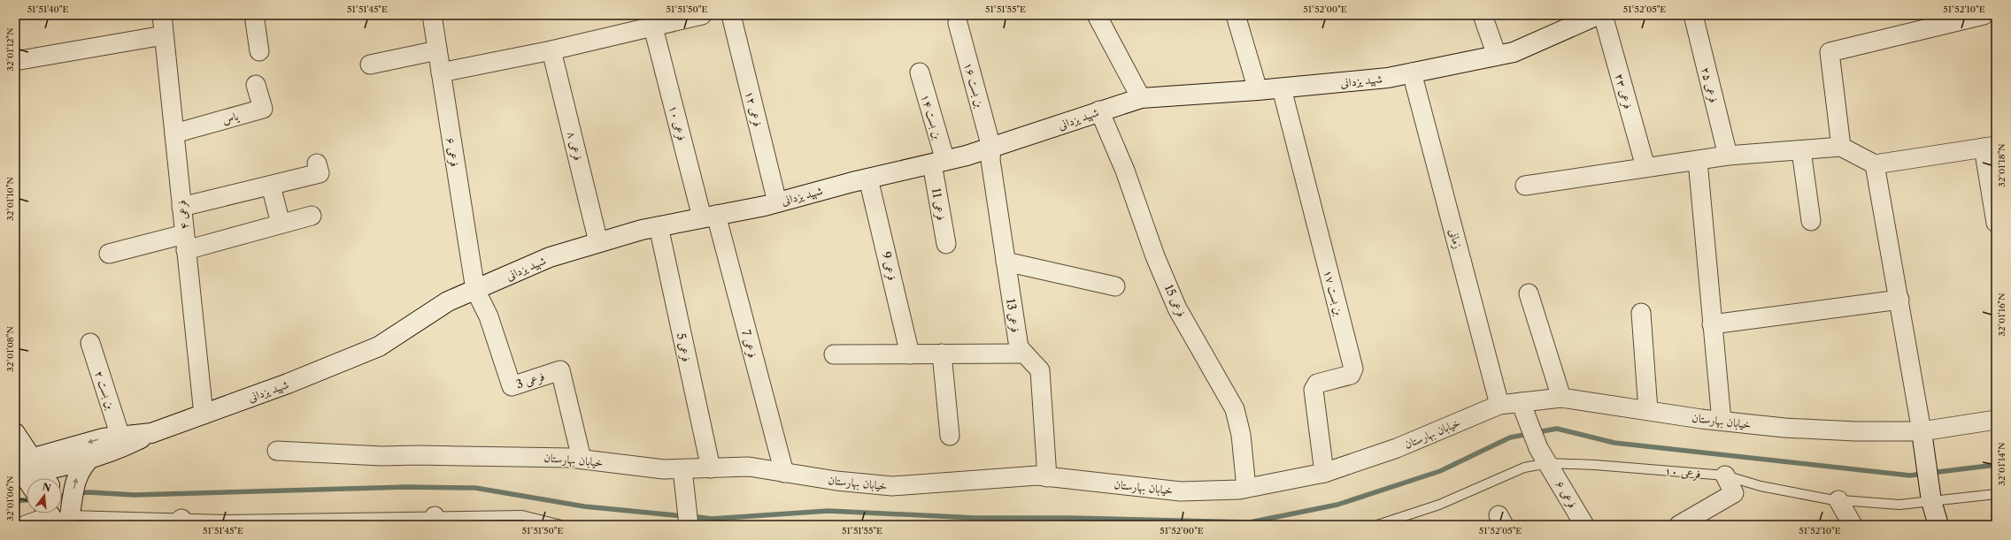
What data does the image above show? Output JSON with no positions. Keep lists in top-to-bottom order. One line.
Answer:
{"streets":{"street":["شهید یزدانی","بن بست ۱۶","فرعی ۲۵","فرعی ۲۳","فرعی ۱۲","بن بست ۱۴","یاس","فرعی ۱۰","فرعی ۸","فرعی ۶","فرعی 11","فرعی ۴","زمانی","فرعی 9","بن بست ۱۷","فرعی 15","فرعی 13","فرعی 7","فرعی 5","فرعی 3","بن بست ۲","خیابان بهارستان"]},"crossings":[["شهید یزدانی","بن بست ۱۶"],["شهید یزدانی","فرعی ۱۲"],["شهید یزدانی","بن بست ۱۴"],["شهید یزدانی","فرعی ۱۰"],["شهید یزدانی","فرعی ۸"],["شهید یزدانی","فرعی ۶"],["شهید یزدانی","فرعی 11"],["شهید یزدانی","فرعی ۴"],["شهید یزدانی","زمانی"],["شهید یزدانی","فرعی 9"],["شهید یزدانی","بن بست ۱۷"],["شهید یزدانی","فرعی 15"],["شهید یزدانی","فرعی 13"],["شهید یزدانی","فرعی 7"],["شهید یزدانی","فرعی 5"],["شهید یزدانی","فرعی 3"],["شهید یزدانی","بن بست ۲"],["بن بست ۱۶","فرعی 13"],["بن بست ۱۴","فرعی 11"],["یاس","فرعی ۴"],["فرعی ۱۰","فرعی ۶"],["فرعی ۱۰","فرعی 7"],["فرعی ۶","فرعی 3"],["فرعی ۶","خیابان بهارستان"],["زمانی","خیابان بهارستان"],["بن بست ۱۷","خیابان بهارستان"],["فرعی 15","خیابان بهارستان"],["فرعی 13","خیابان بهارستان"],["فرعی 7","خیابان بهارستان"],["فرعی 5","خیابان بهارستان"],["فرعی 3","خیابان بهارستان"]],"north":"top","coordinates":["51°51'40\"E","51°51'45\"E","51°51'50\"E","51°51'55\"E","51°52'00\"E","51°52'05\"E","51°52'10\"E","32°01'12\"N","32°01'18\"N","32°01'10\"N","32°01'16\"N","32°01'08\"N","32°01'14\"N","32°01'06\"N"]}
